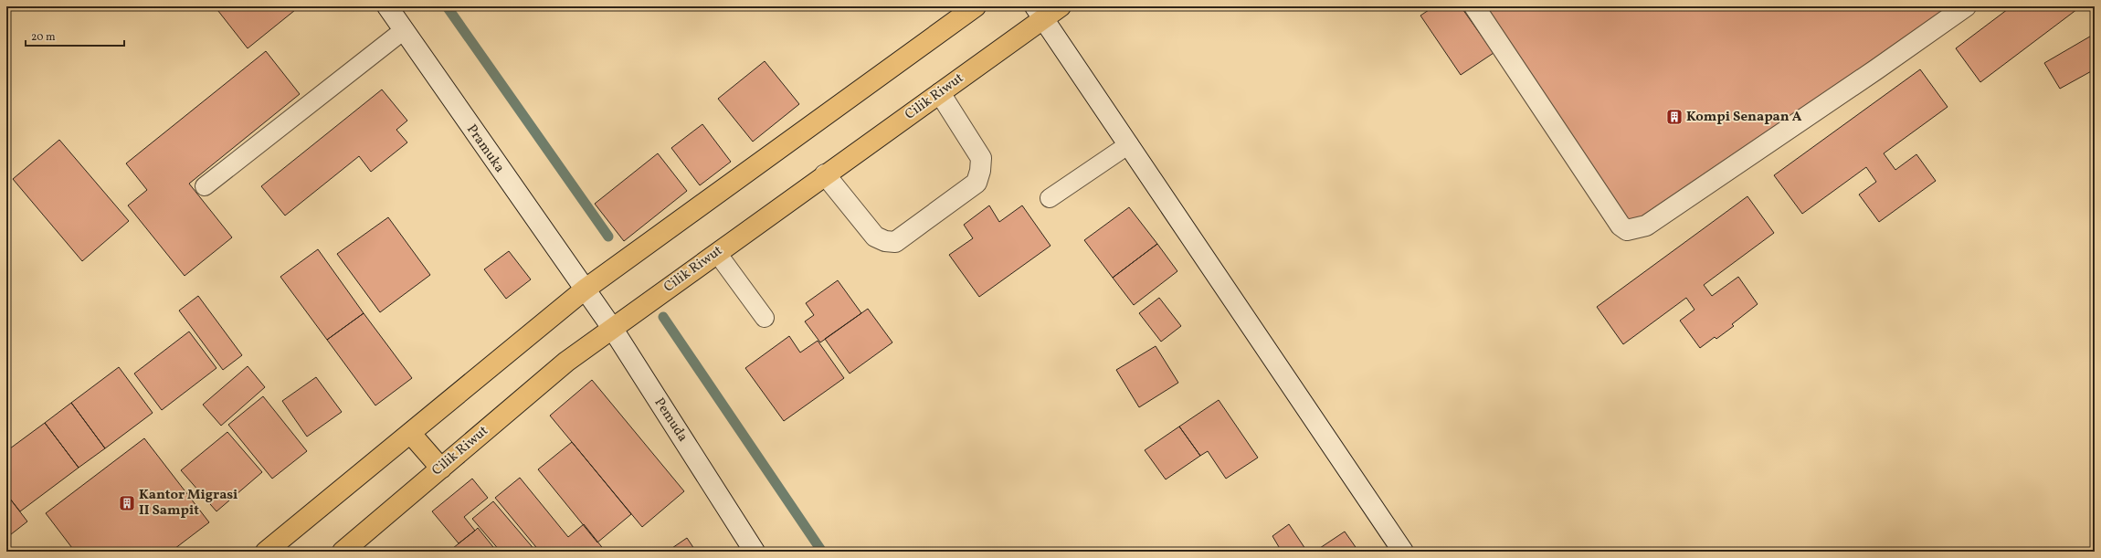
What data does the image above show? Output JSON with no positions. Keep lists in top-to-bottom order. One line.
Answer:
{"streets":{"main road":["Cilik Riwut"],"street":["Pramuka","Pemuda"]},"crossings":[["Cilik Riwut","Pemuda"],["Pramuka","Pemuda"]],"places":{"building":["Kompi Senapan A","Kantor Migrasi II Sampit"]},"scale_bar":"20 m"}
